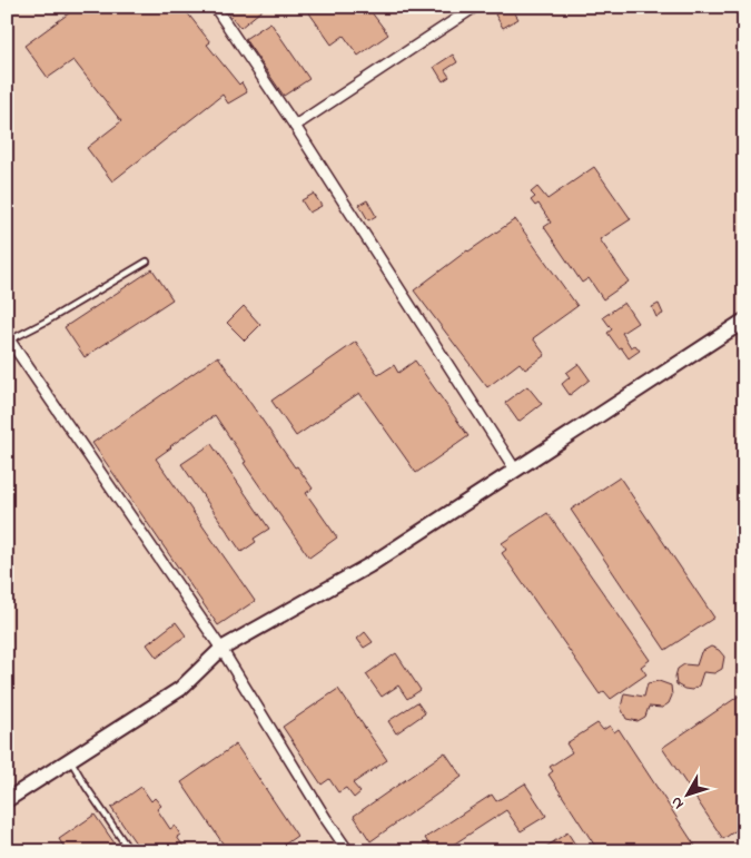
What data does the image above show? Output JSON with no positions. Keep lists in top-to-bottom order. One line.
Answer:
{"north":"bottom left"}
